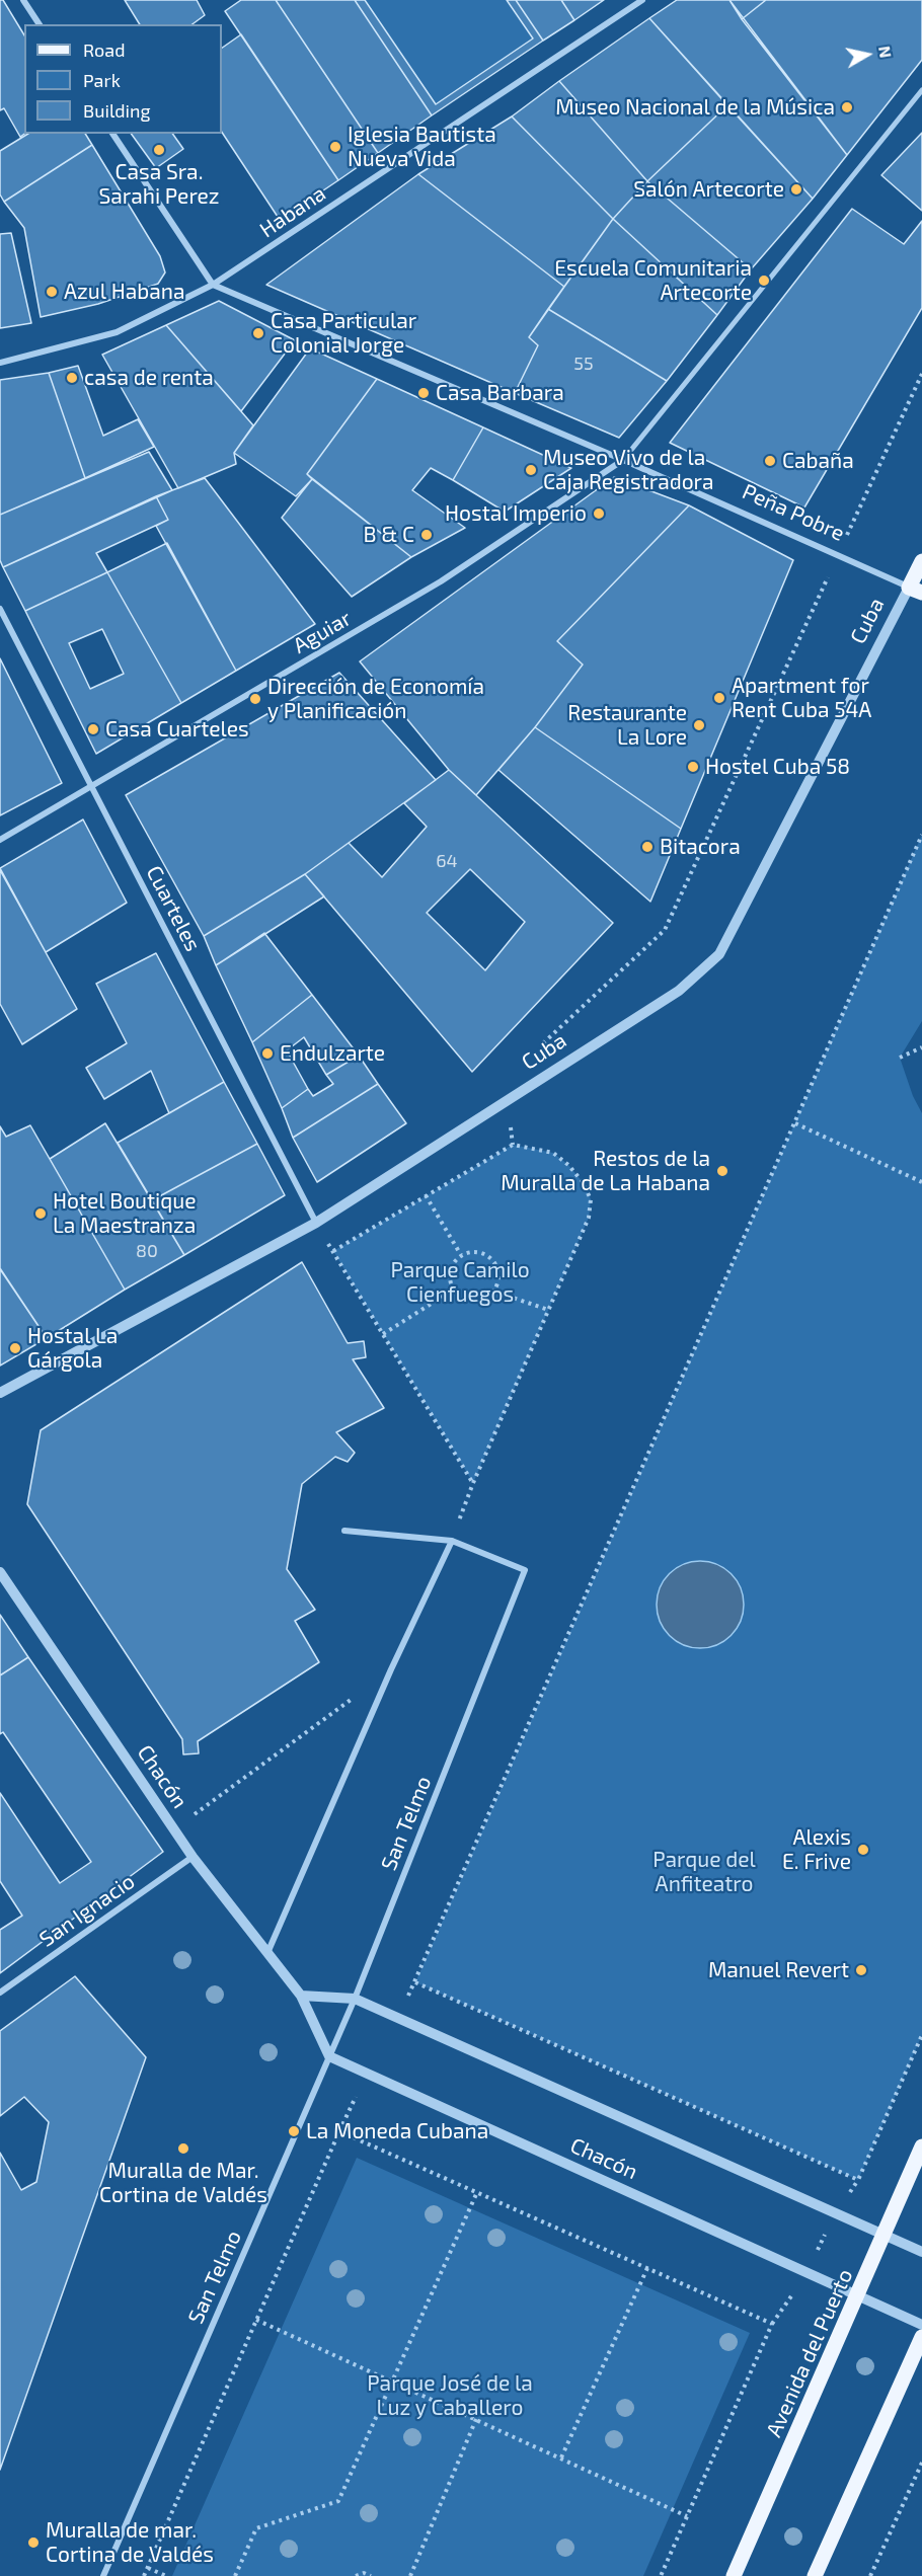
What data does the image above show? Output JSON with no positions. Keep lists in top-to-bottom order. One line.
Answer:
{"streets":{"main road":["Cuba","Avenida del Puerto"],"street":["Habana","Peña Pobre","Aguiar","Cuarteles","Chacón","San Telmo","San Ignacio"]},"crossings":[["Habana","Peña Pobre"],["Peña Pobre","Cuba"],["Peña Pobre","Aguiar"],["Cuba","Cuarteles"],["Aguiar","Cuarteles"],["Chacón","San Telmo"],["Chacón","San Ignacio"],["Chacón","Avenida del Puerto"]],"parks":["Parque Camilo Cienfuegos","Parque del Anfiteatro","Parque José de la Luz y Caballero"],"places":["Museo Nacional de la Música","Iglesia Bautista Nueva Vida","Casa Sra. Sarahi Perez","Salón Artecorte","Escuela Comunitaria Artecorte","Azul Habana","Casa Particular Colonial Jorge","casa de renta","Casa Barbara","Cabaña","Museo Vivo de la Caja Registradora","Hostal Imperio","B & C","Apartment for Rent Cuba 54A","Dirección de Economía y Planificación","Restaurante La Lore","Casa Cuarteles","Hostel Cuba 58","Bitacora","Endulzarte","Restos de la Muralla de La Habana","Hotel Boutique La Maestranza","Hostal La Gárgola","Alexis E. Frive","Manuel Revert","La Moneda Cubana","Muralla de Mar. Cortina de Valdés","Muralla de mar. Cortina de Valdés"],"house_numbers":["55","64","80"],"legend":["Road","Park","Building"],"north":"right"}
